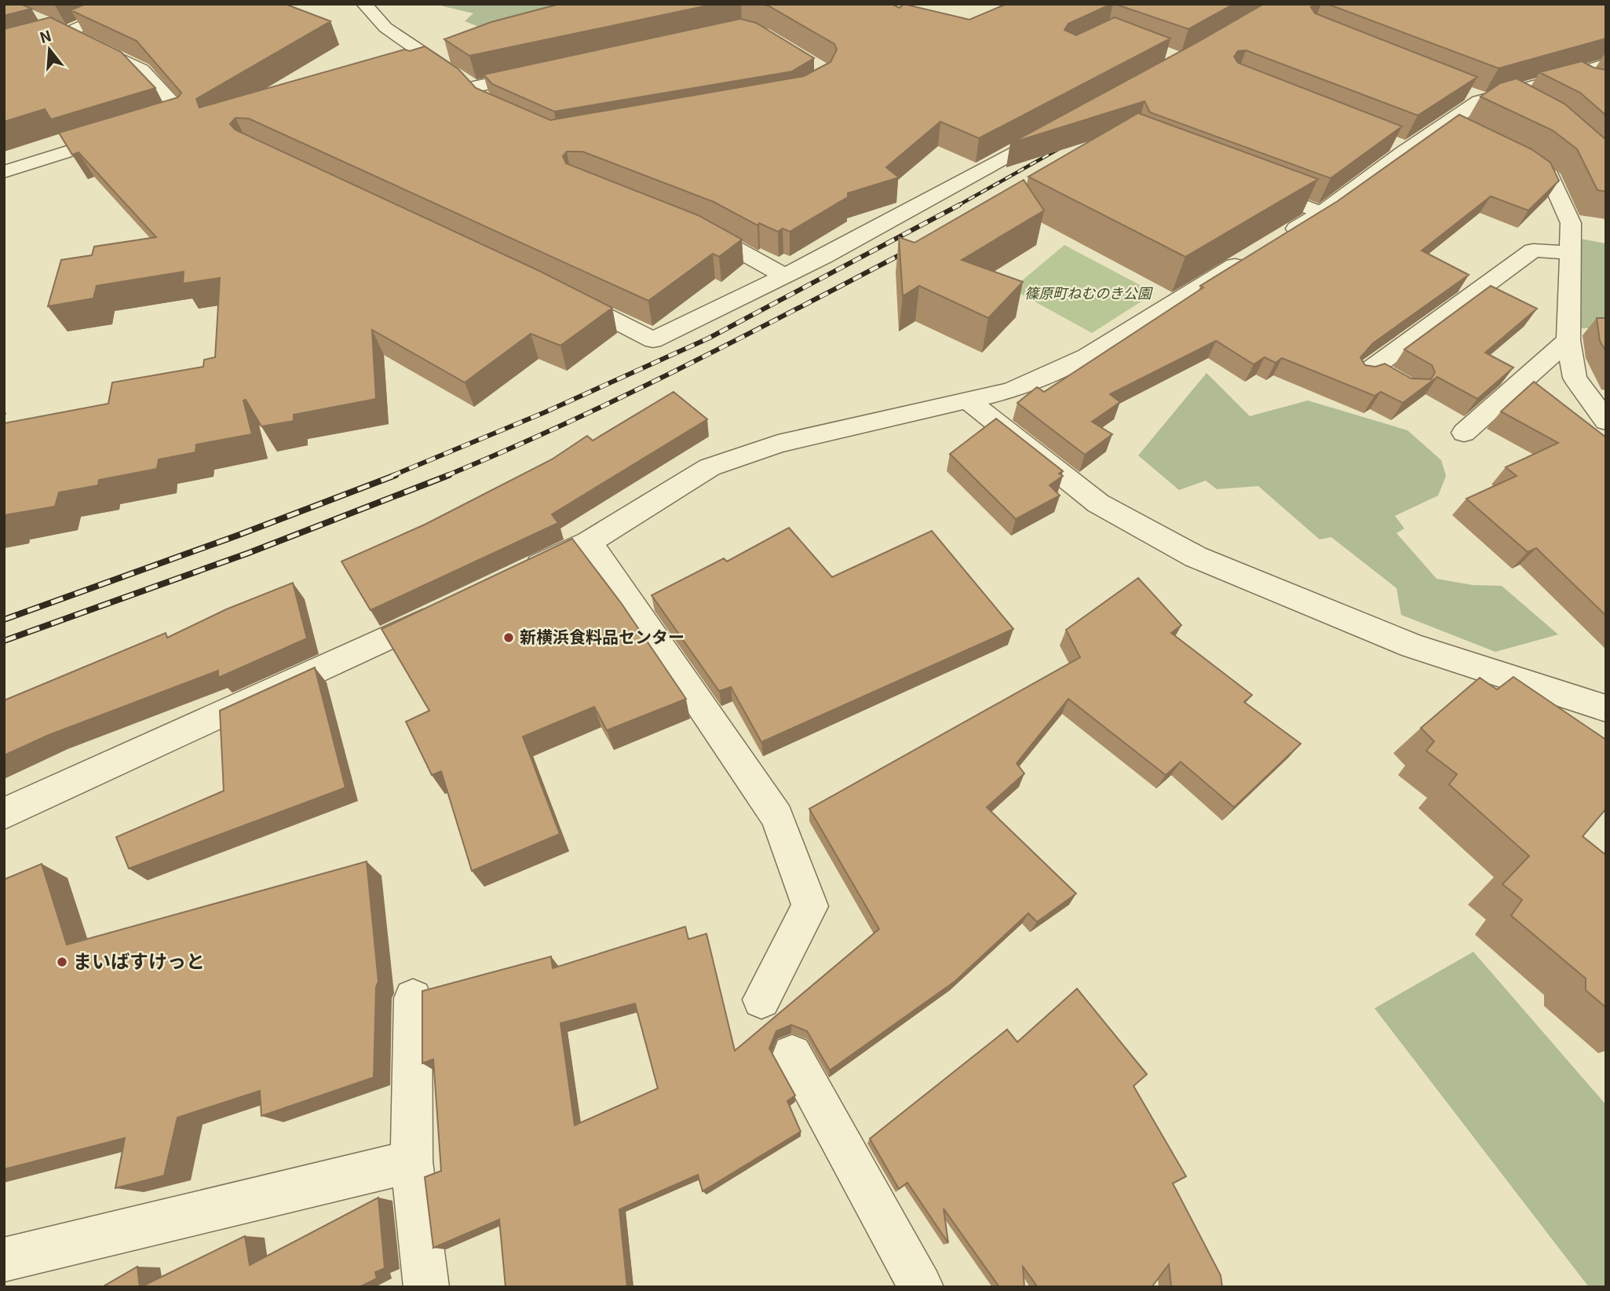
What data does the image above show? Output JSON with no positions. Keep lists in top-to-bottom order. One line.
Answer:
{"parks":["篠原町ねむのき公園"],"places":["新横浜食料品センター","まいばすけっと"],"north":"top"}
